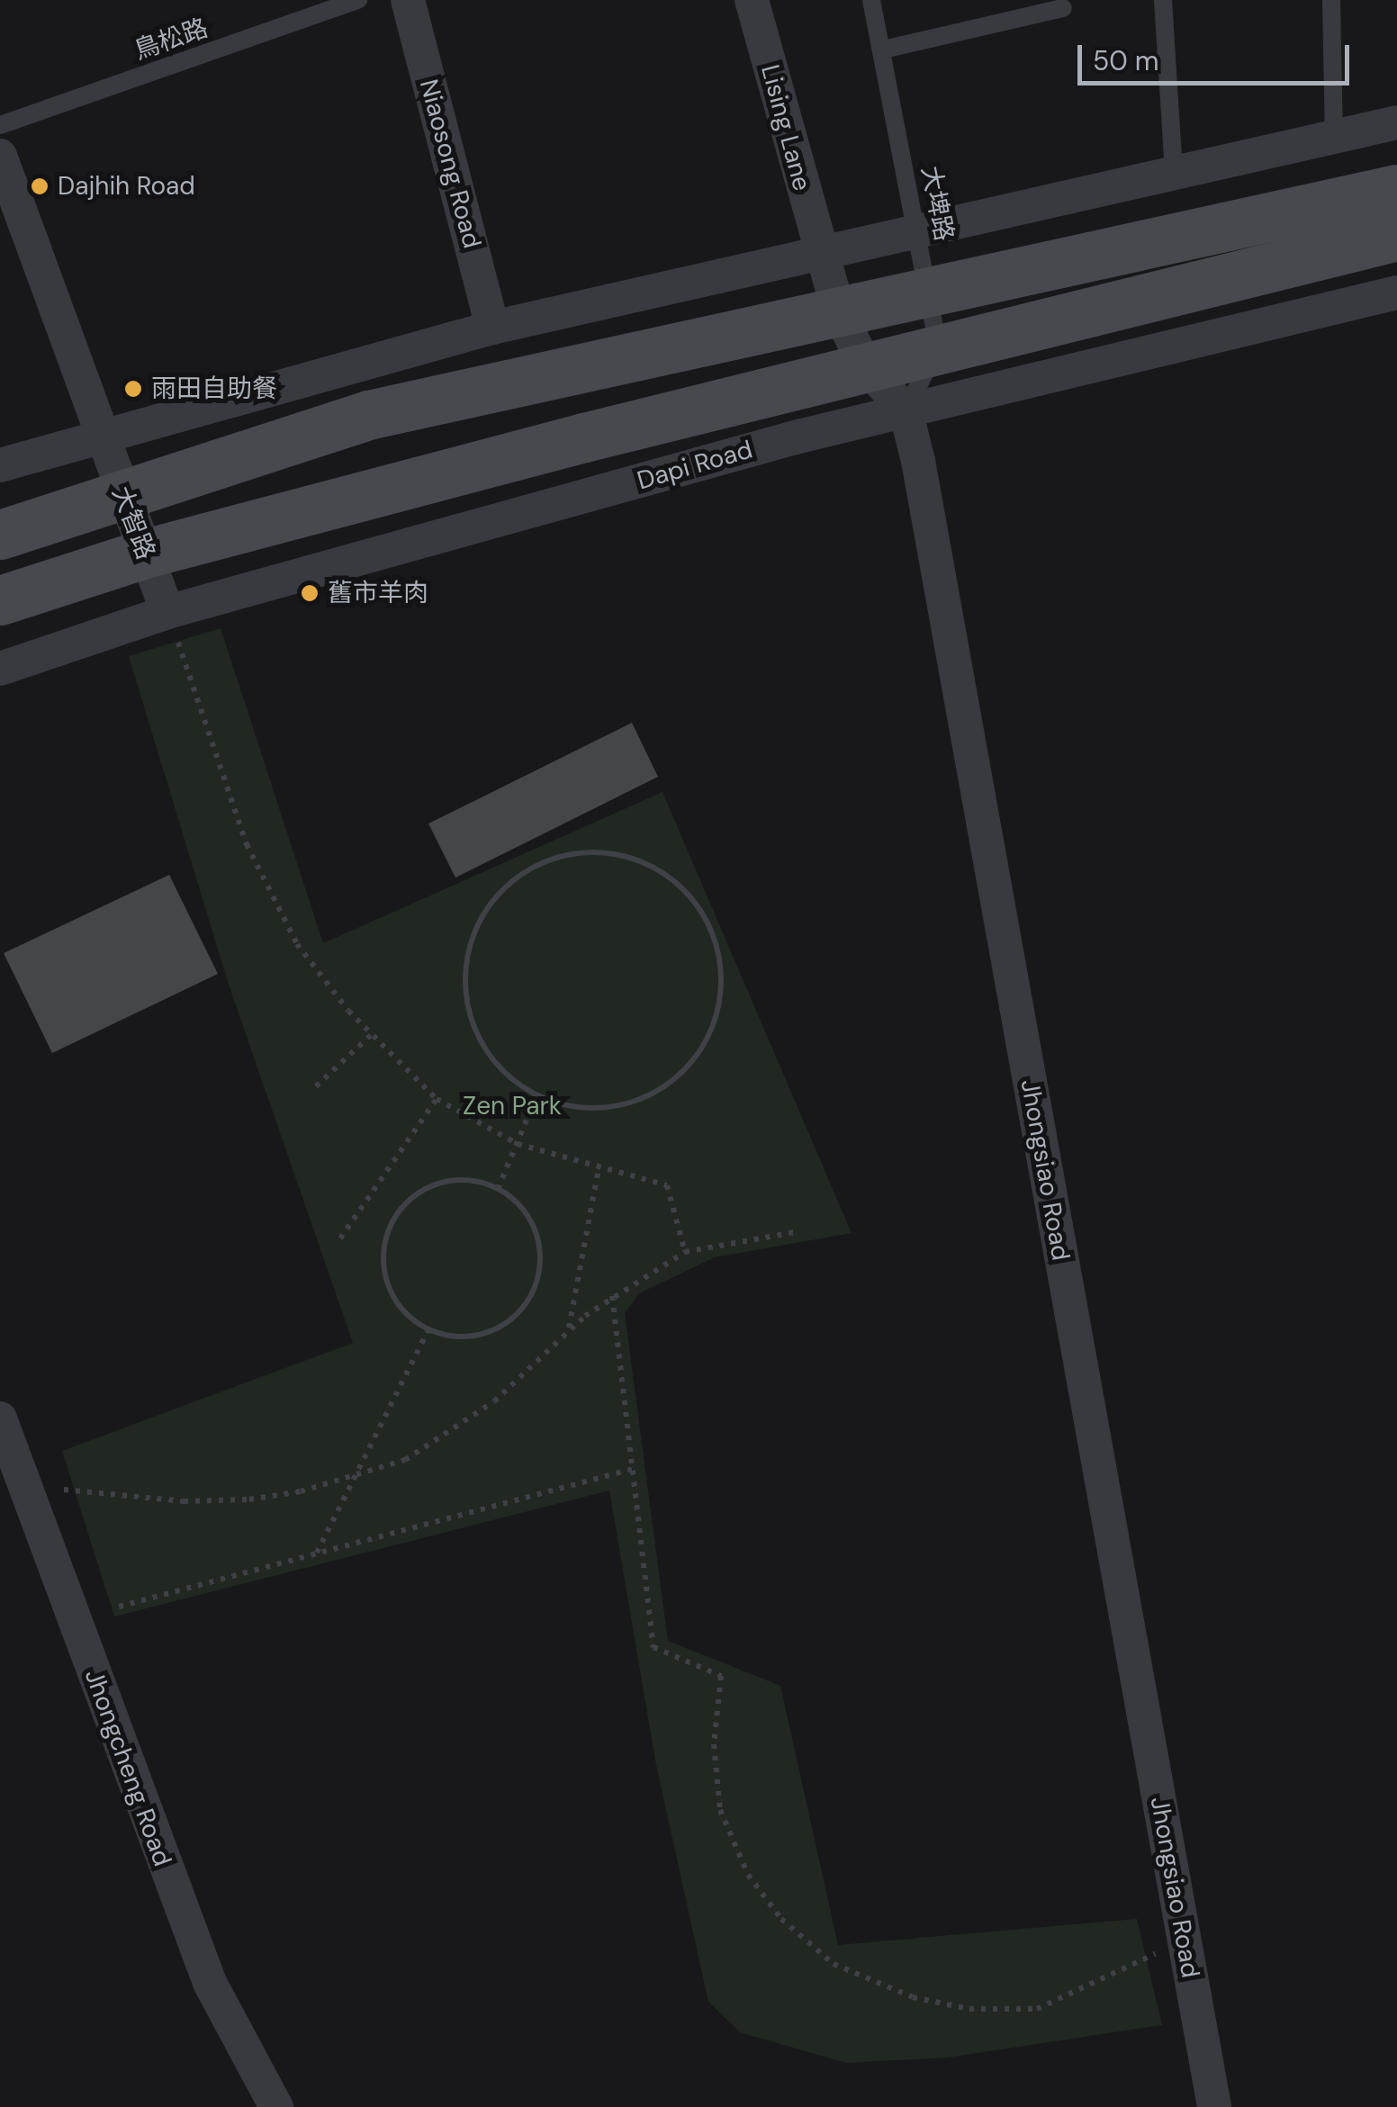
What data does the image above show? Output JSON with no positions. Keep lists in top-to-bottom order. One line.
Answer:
{"streets":{"street":["Lising Lane","Niaosong Road","Dapi Road","大智路","Jhongsiao Road","Jhongcheng Road"],"lane":["鳥松路","大埤路"]},"crossings":[["Dapi Road","大智路"],["Dapi Road","Jhongsiao Road"]],"parks":["Zen Park"],"places":["Dajhih Road","雨田自助餐","舊市羊肉"],"scale_bar":"50 m"}
